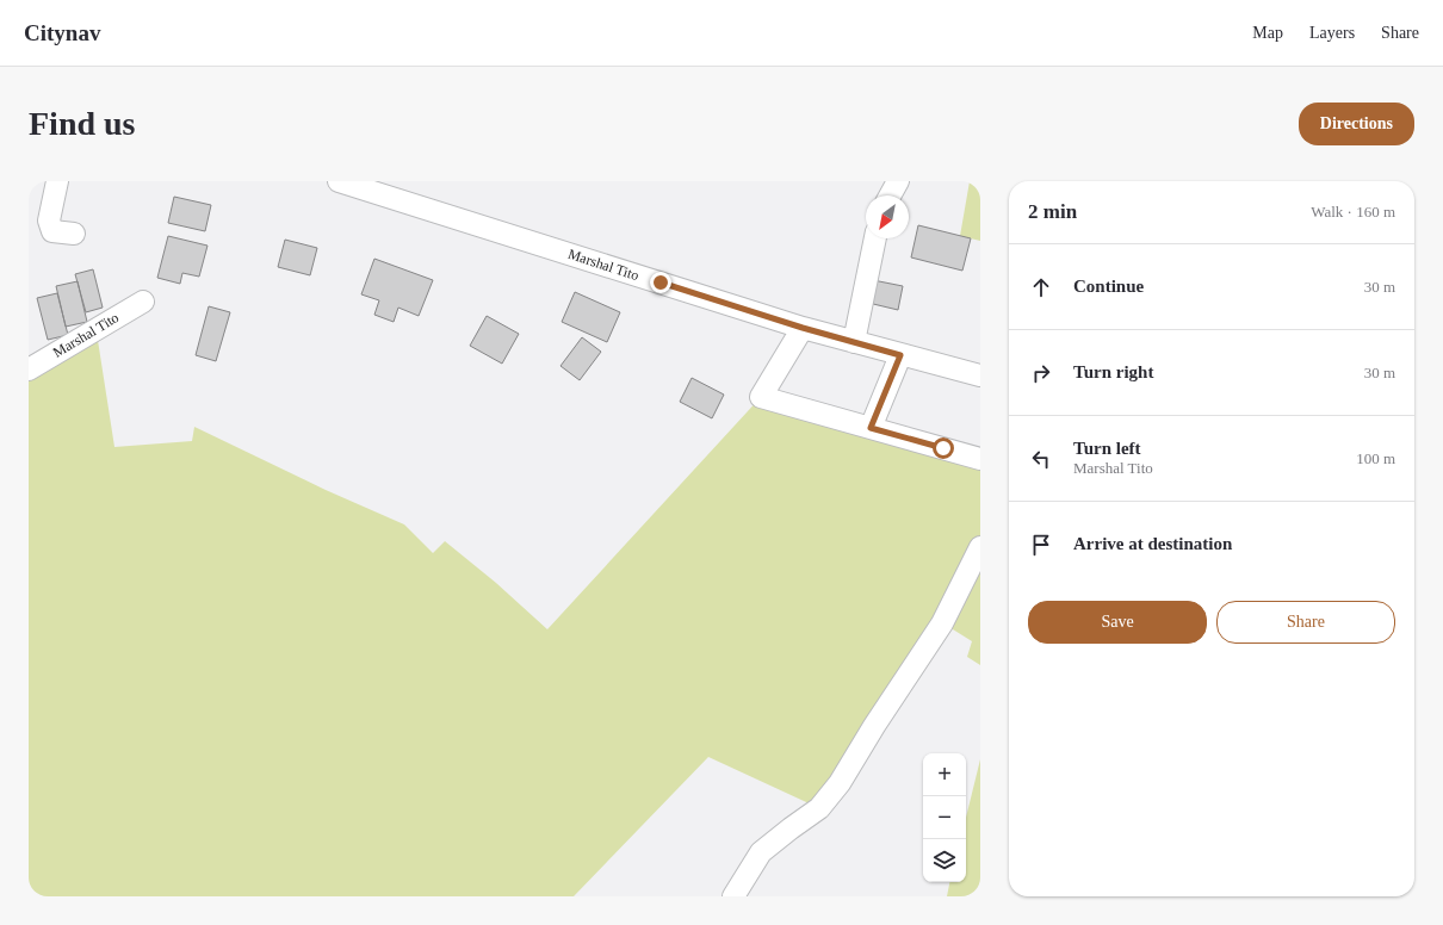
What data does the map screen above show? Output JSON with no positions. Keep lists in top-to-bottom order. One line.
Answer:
{"streets":{"street":["Marshal Tito"]},"north":"bottom left","page":{"header":"Citynav","nav":["Map","Layers","Share"],"buttons":["Directions",["Save","Share"]],"title":"Find us","heading":["2 min","Walk · 160 m"],"list":[["Continue","30 m"],["Turn right","30 m"],["Turn left","Marshal Tito","100 m"],"Arrive at destination"],"map_buttons":["+","−"]}}
